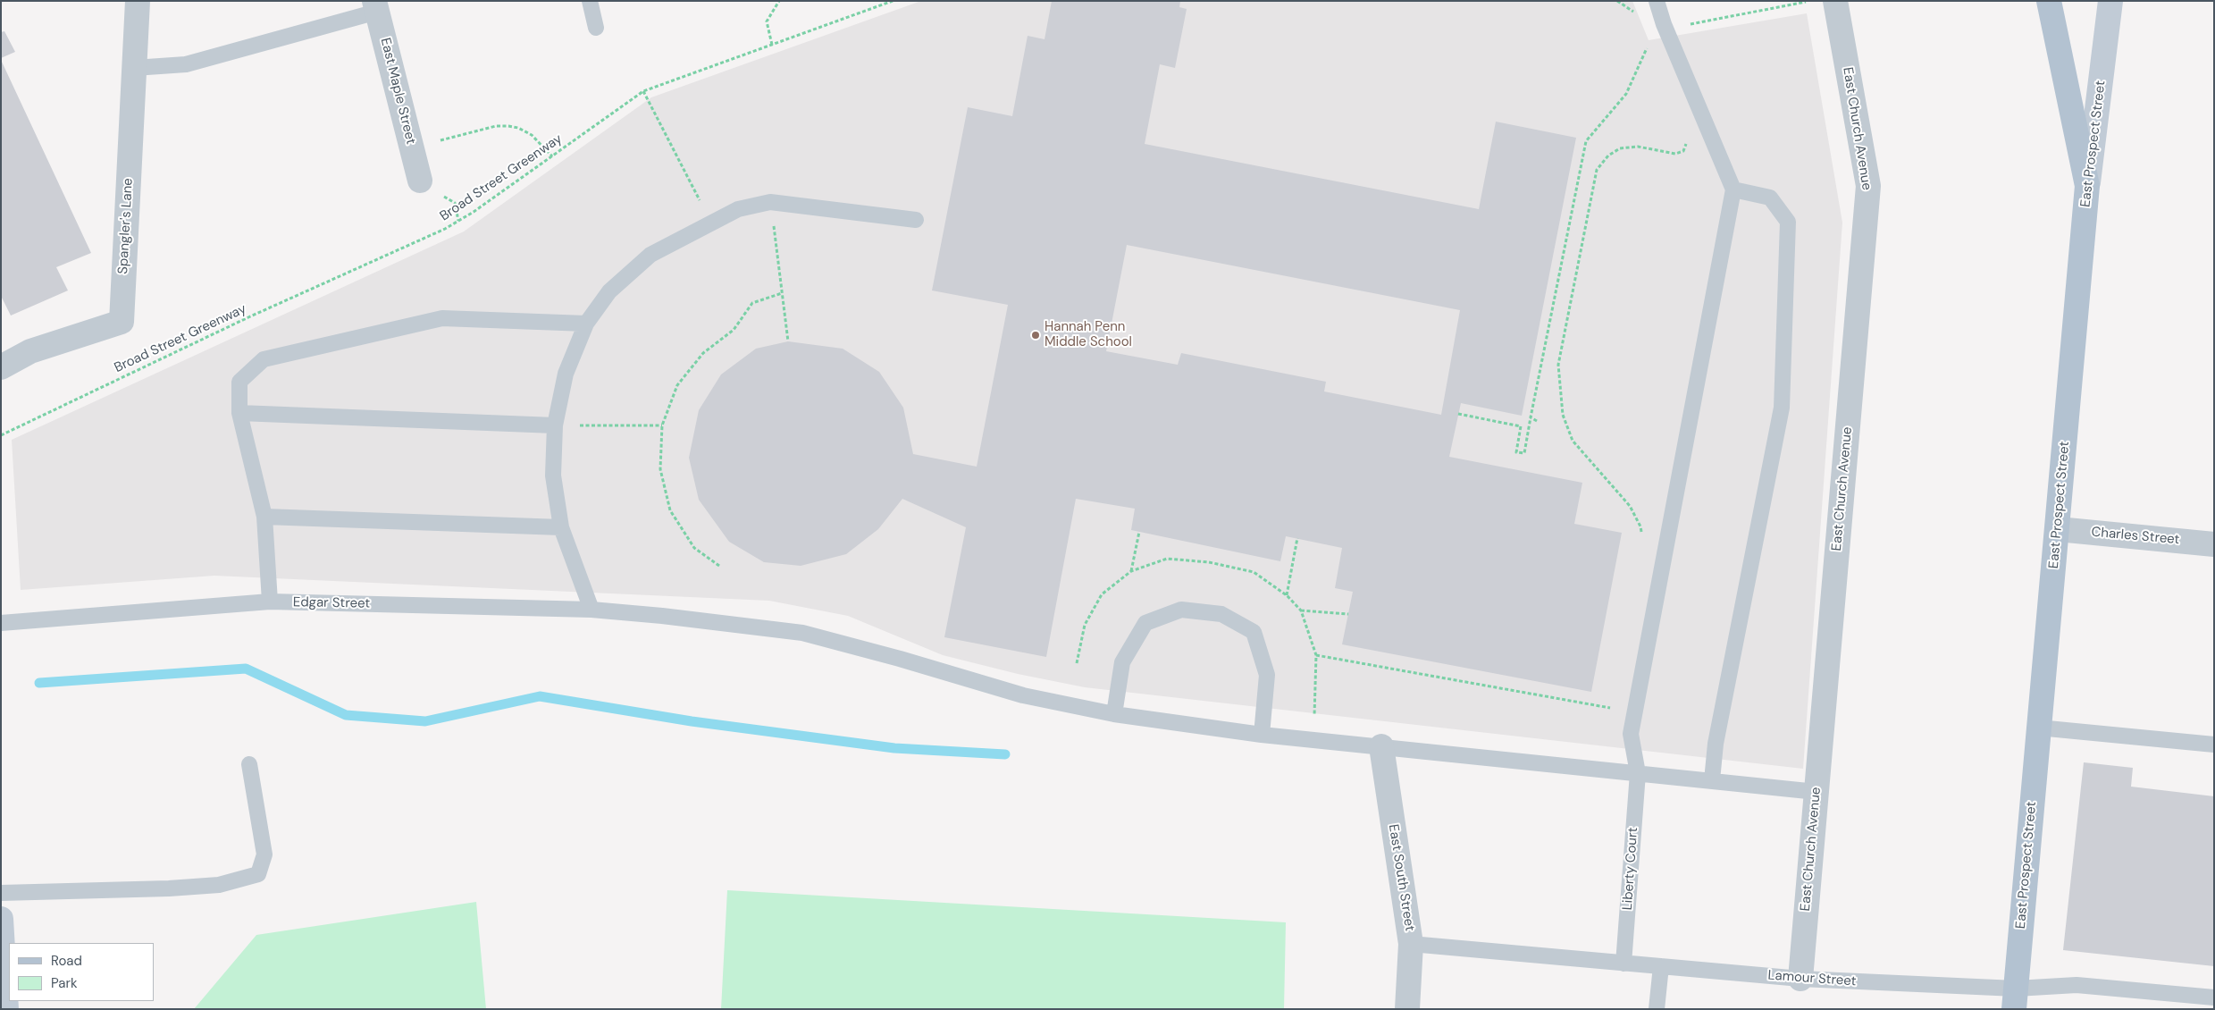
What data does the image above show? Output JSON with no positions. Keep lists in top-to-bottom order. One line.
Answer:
{"streets":{"main road":["East Prospect Street"],"street":["East Maple Street","East Church Avenue","Spangler's Lane","Charles Street","East South Street"],"lane":["Edgar Street","Liberty Court","Lamour Street"],"path":["Broad Street Greenway"]},"crossings":[["East Church Avenue","Edgar Street"],["East Church Avenue","Lamour Street"],["East Prospect Street","Charles Street"],["East Prospect Street","Lamour Street"],["Edgar Street","Liberty Court"],["Edgar Street","East South Street"],["Liberty Court","Lamour Street"],["East South Street","Lamour Street"]],"places":["Hannah Penn Middle School"],"legend":["Road","Park"]}
